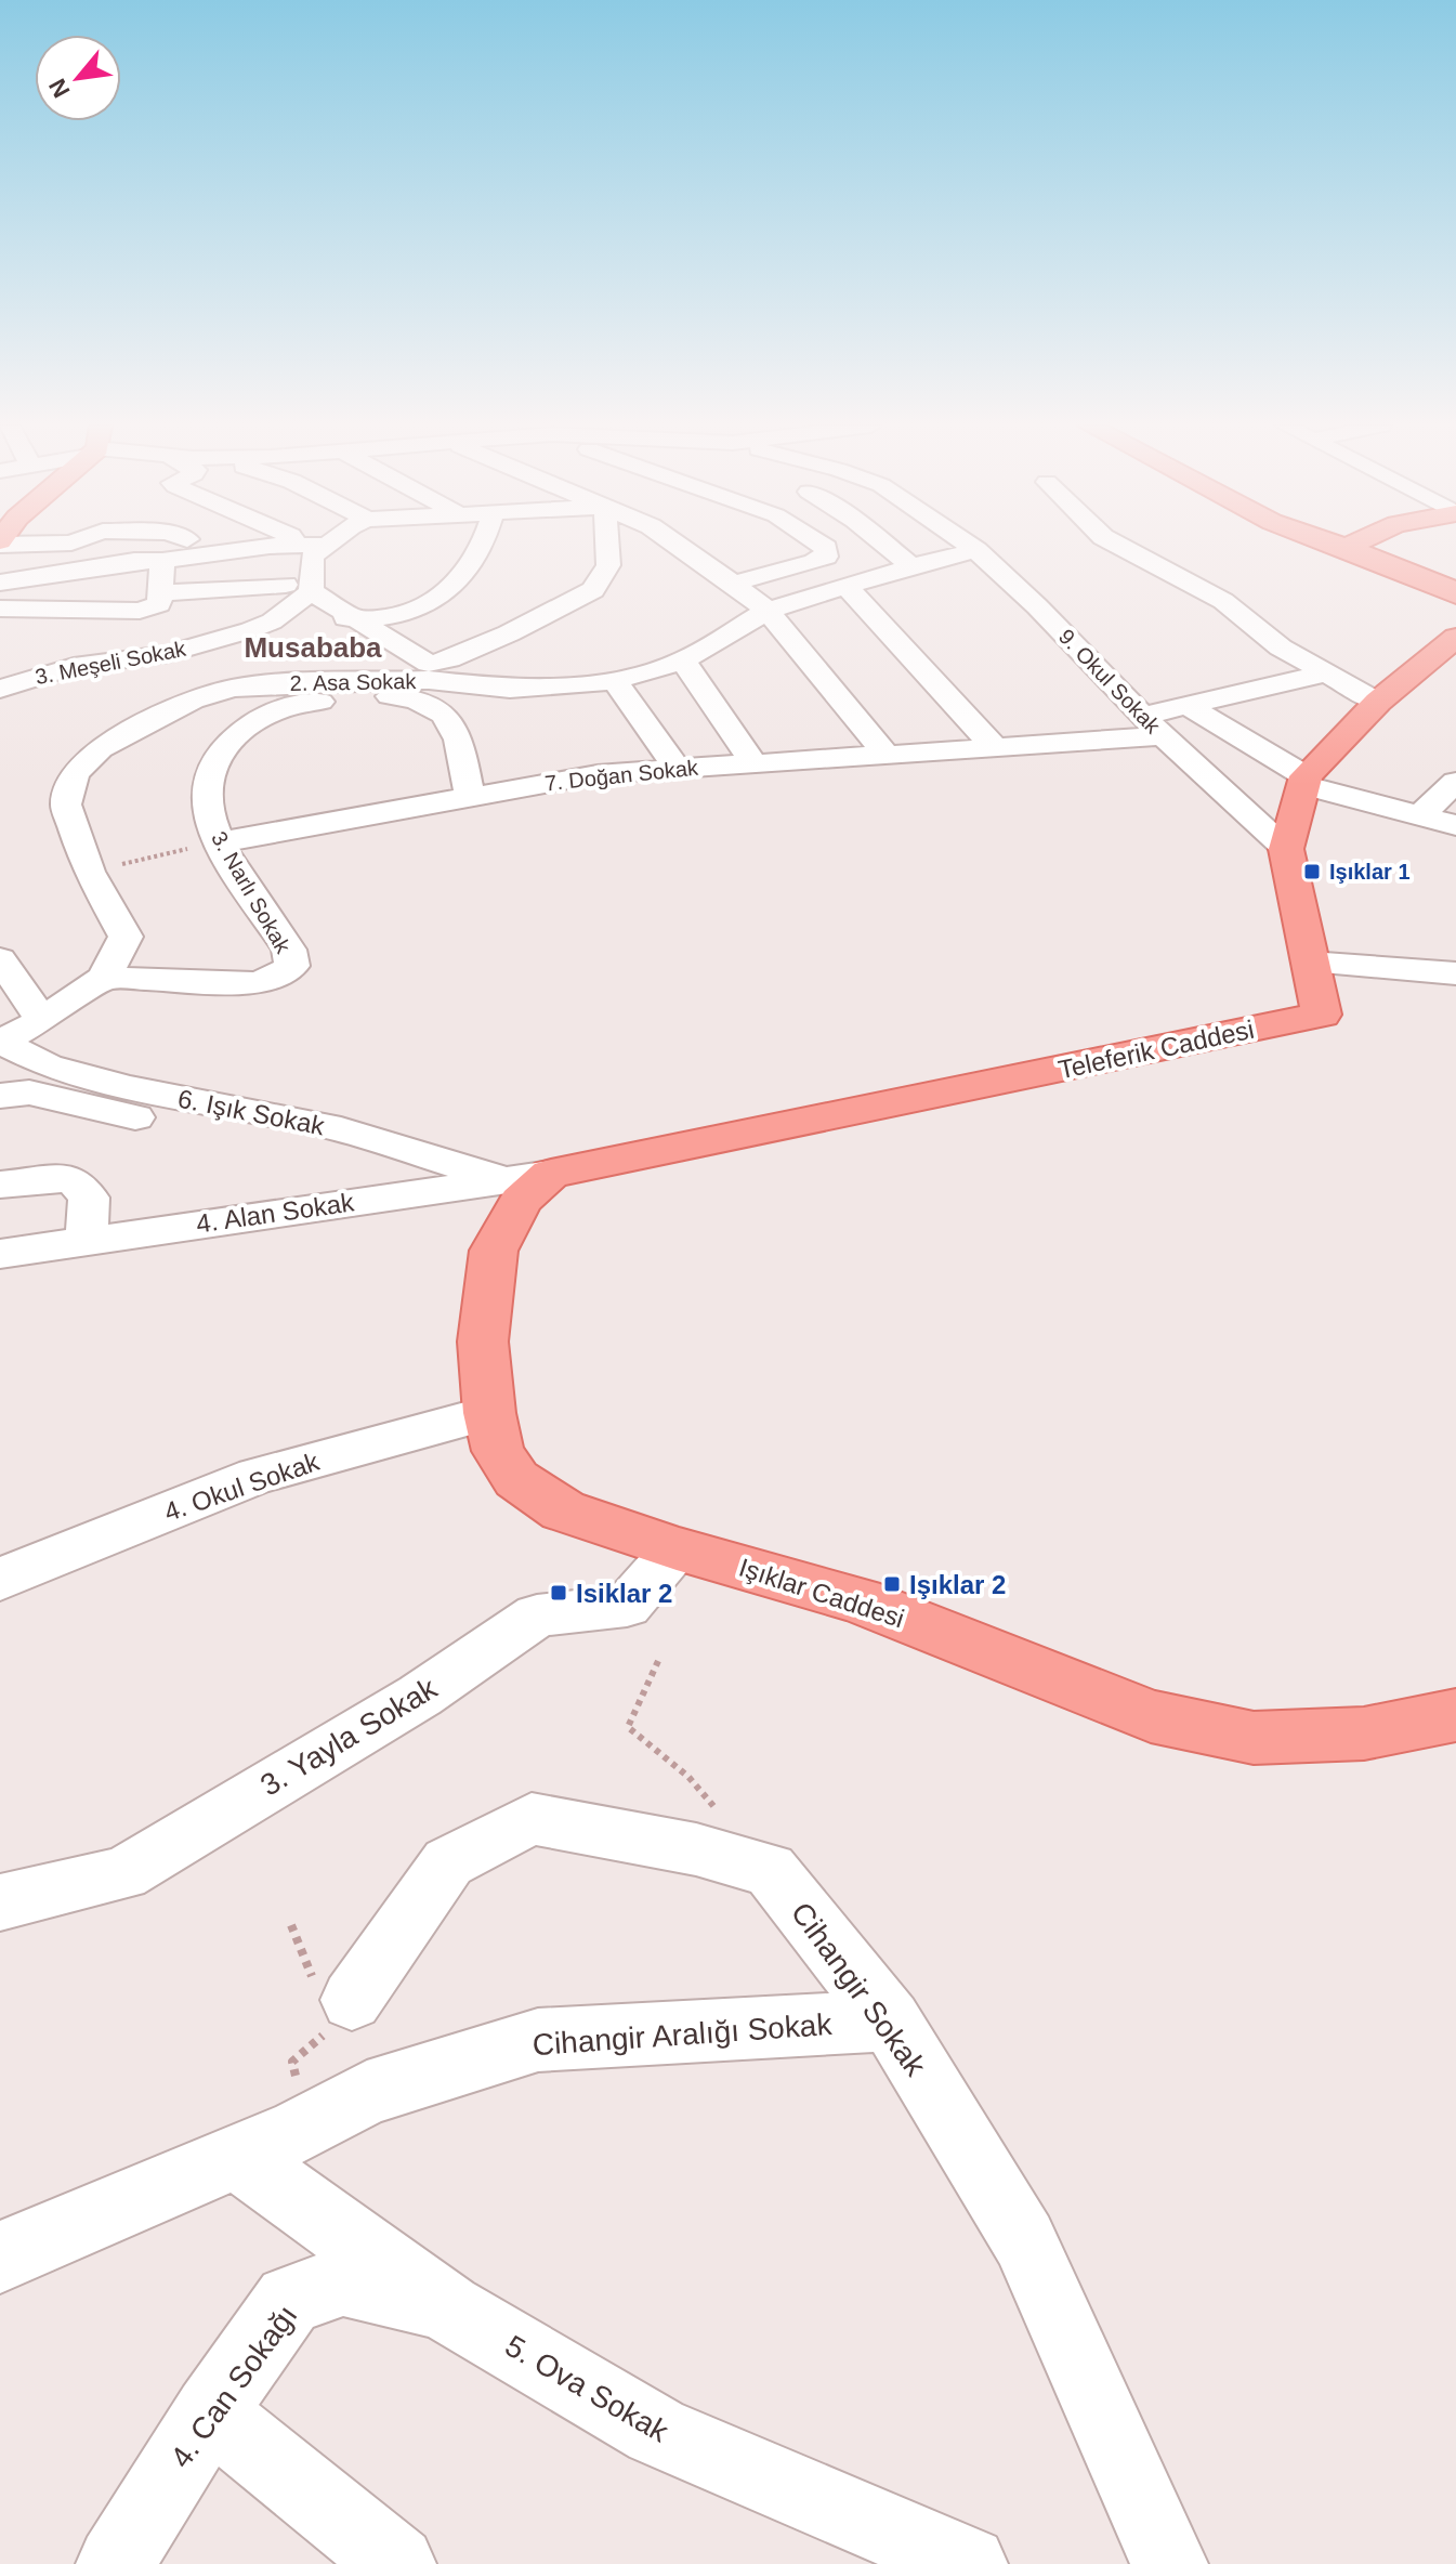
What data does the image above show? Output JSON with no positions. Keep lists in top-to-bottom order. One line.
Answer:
{"streets":{"main road":["Teleferik Caddesi","Işıklar Caddesi"],"street":["3. Meşeli Sokak","9. Okul Sokak","2. Asa Sokak","7. Doğan Sokak","3. Narlı Sokak","6. Işık Sokak","4. Alan Sokak","4. Okul Sokak","3. Yayla Sokak","Cihangir Sokak","Cihangir Aralığı Sokak","4. Can Sokağı","5. Ova Sokak"]},"crossings":[["9. Okul Sokak","2. Asa Sokak"],["9. Okul Sokak","7. Doğan Sokak"],["9. Okul Sokak","Teleferik Caddesi"],["2. Asa Sokak","3. Narlı Sokak"],["2. Asa Sokak","6. Işık Sokak"],["7. Doğan Sokak","3. Narlı Sokak"],["Teleferik Caddesi","6. Işık Sokak"],["Teleferik Caddesi","4. Alan Sokak"],["Teleferik Caddesi","Işıklar Caddesi"],["6. Işık Sokak","4. Alan Sokak"],["6. Işık Sokak","Işıklar Caddesi"],["4. Alan Sokak","Işıklar Caddesi"],["4. Okul Sokak","Işıklar Caddesi"],["Işıklar Caddesi","3. Yayla Sokak"],["Cihangir Sokak","Cihangir Aralığı Sokak"],["Cihangir Aralığı Sokak","5. Ova Sokak"],["4. Can Sokağı","5. Ova Sokak"]],"districts":["Musababa"],"places":{"transit":["Işıklar 1","Işıklar 2","Isiklar 2"]},"north":"bottom left"}
